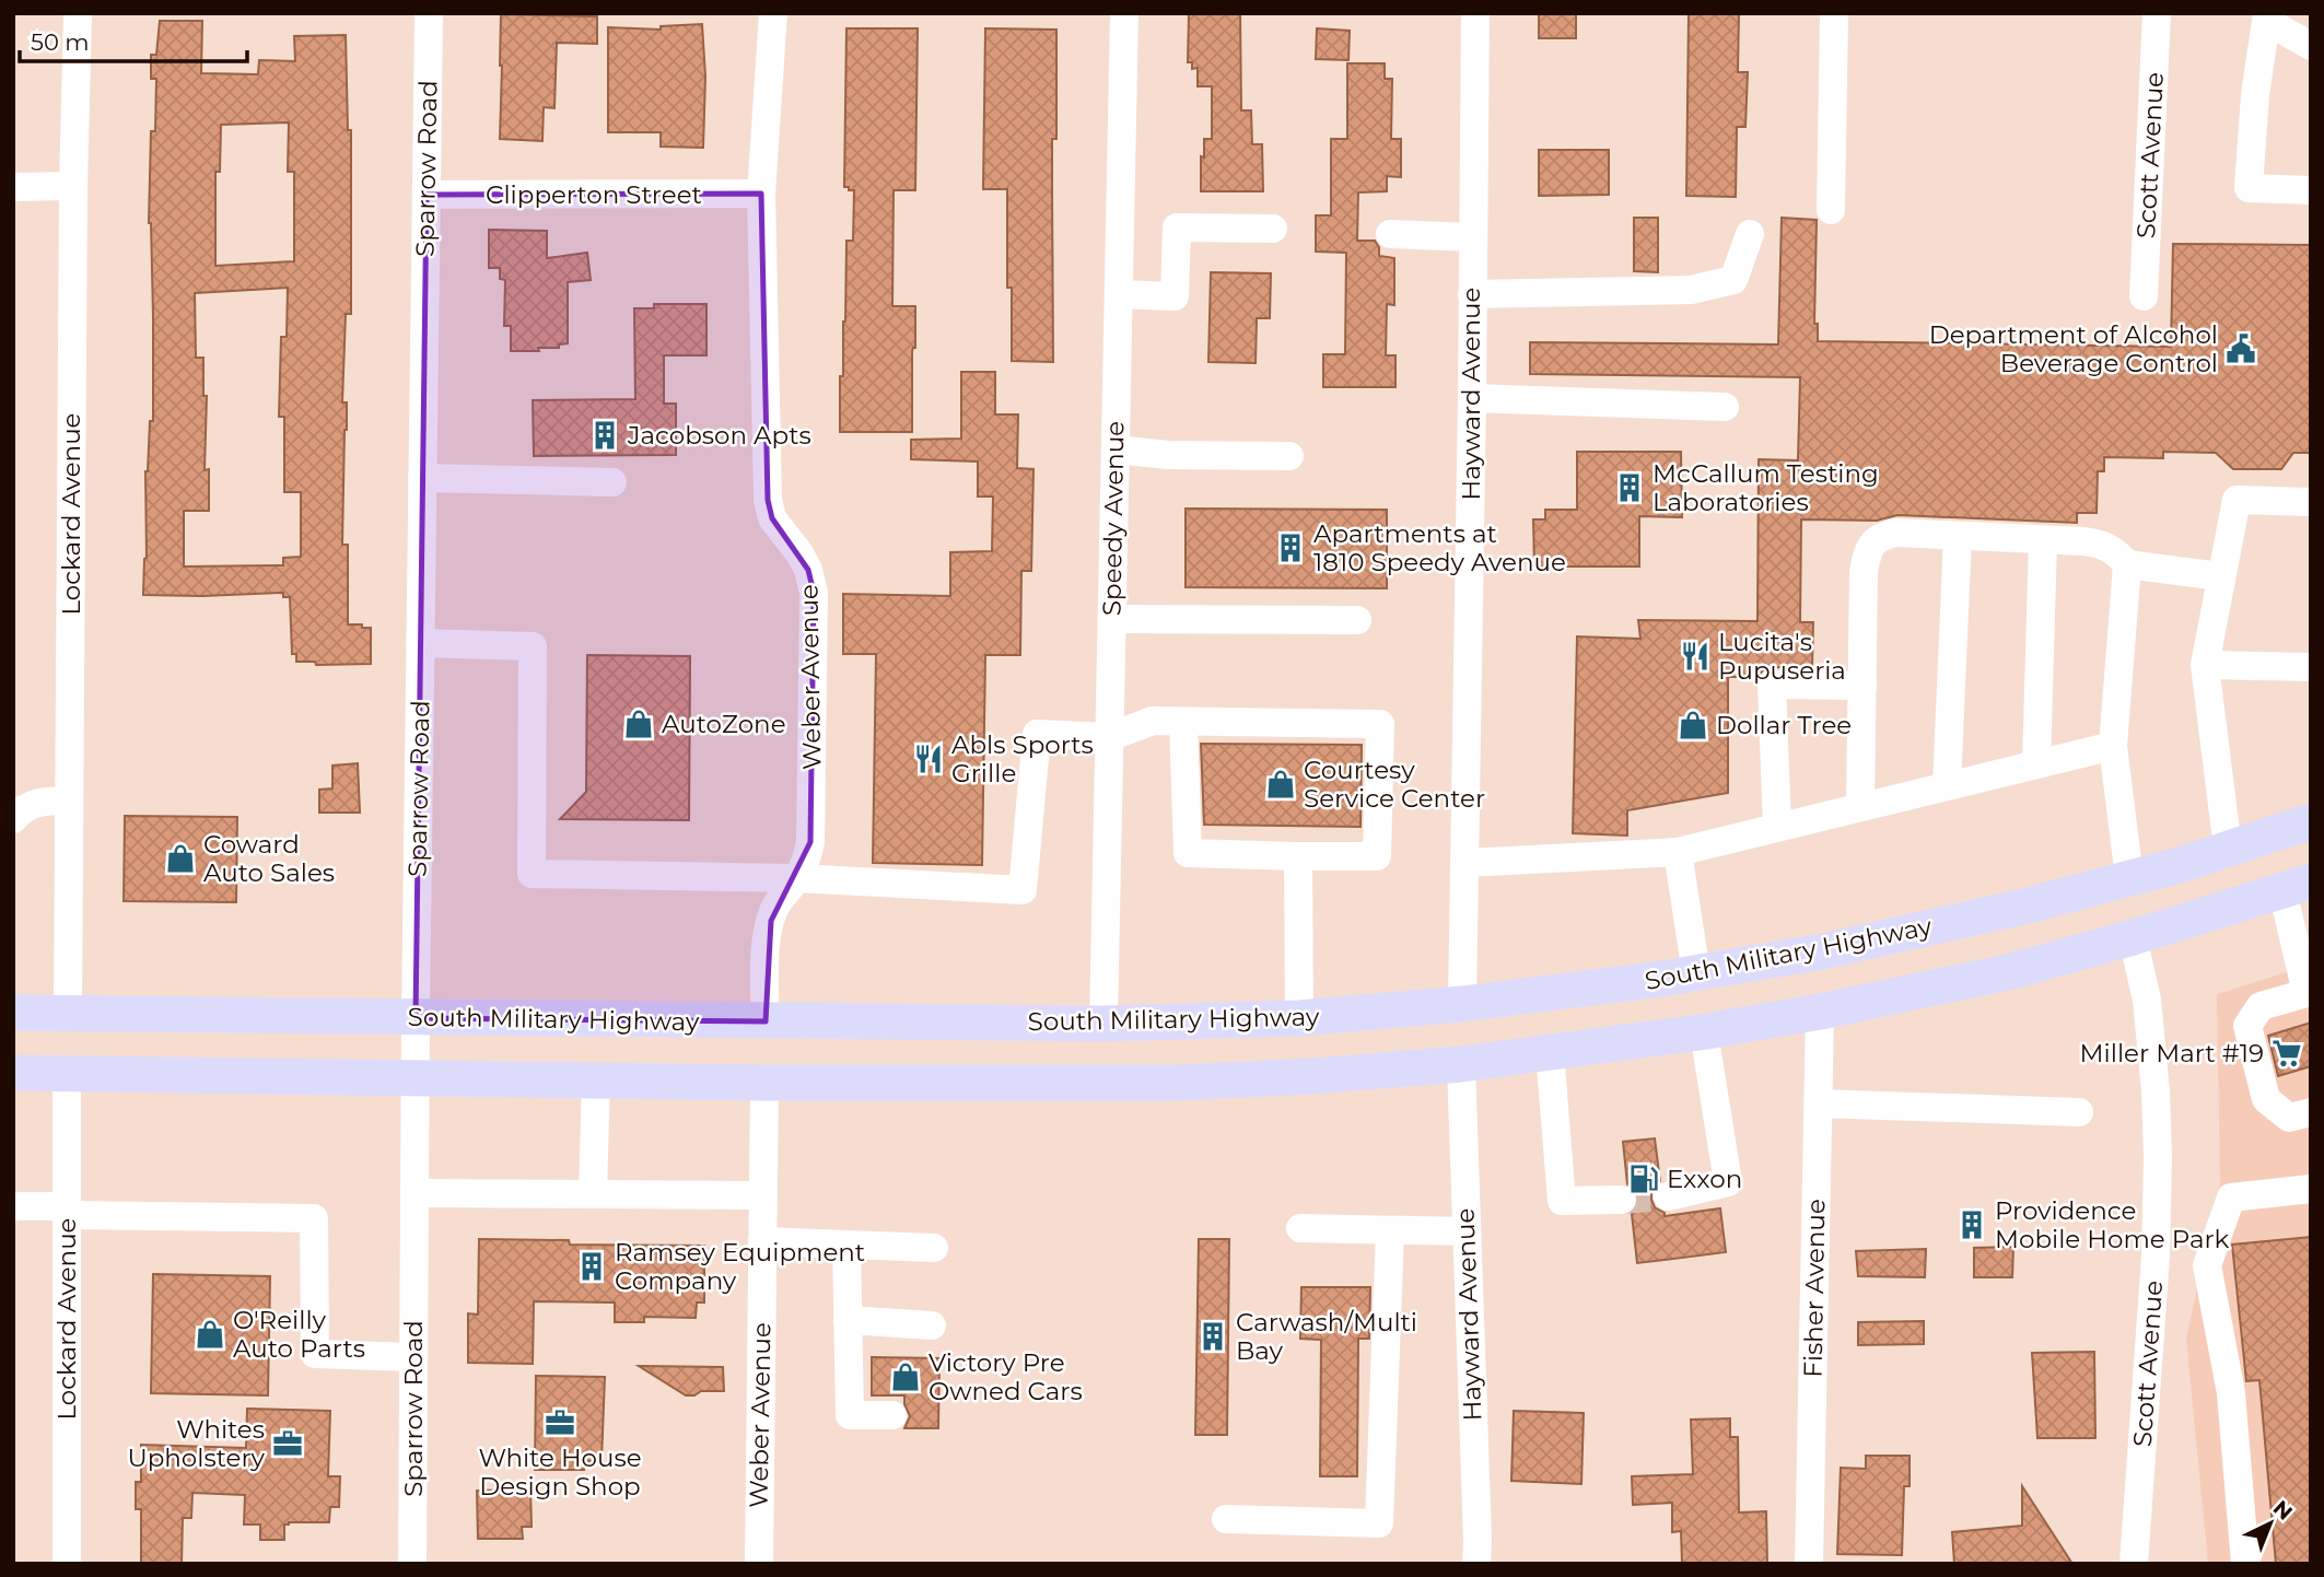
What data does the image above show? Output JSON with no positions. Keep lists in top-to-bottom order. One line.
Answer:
{"streets":{"main road":["South Military Highway"],"street":["Scott Avenue","Sparrow Road","Clipperton Street","Hayward Avenue","Lockard Avenue","Speedy Avenue","Weber Avenue","Fisher Avenue"]},"crossings":[["Sparrow Road","Clipperton Street"],["Sparrow Road","South Military Highway"],["Clipperton Street","Weber Avenue"],["Hayward Avenue","South Military Highway"],["Lockard Avenue","South Military Highway"],["Speedy Avenue","South Military Highway"],["Weber Avenue","South Military Highway"]],"places":{"public building":["Department of Alcohol Beverage Control"],"building":["Jacobson Apts","McCallum Testing Laboratories","Apartments at 1810 Speedy Avenue","Providence Mobile Home Park","Ramsey Equipment Company","Carwash/Multi Bay"],"restaurant":["Lucita's Pupuseria","Abls Sports Grille"],"shop":["AutoZone","Dollar Tree","Courtesy Service Center","Coward Auto Sales","O'Reilly Auto Parts","Victory Pre Owned Cars"],"supermarket":["Miller Mart #19"],"fuel station":["Exxon"],"office":["White House Design Shop","Whites Upholstery"]},"scale_bar":"50 m","north":"top right"}
